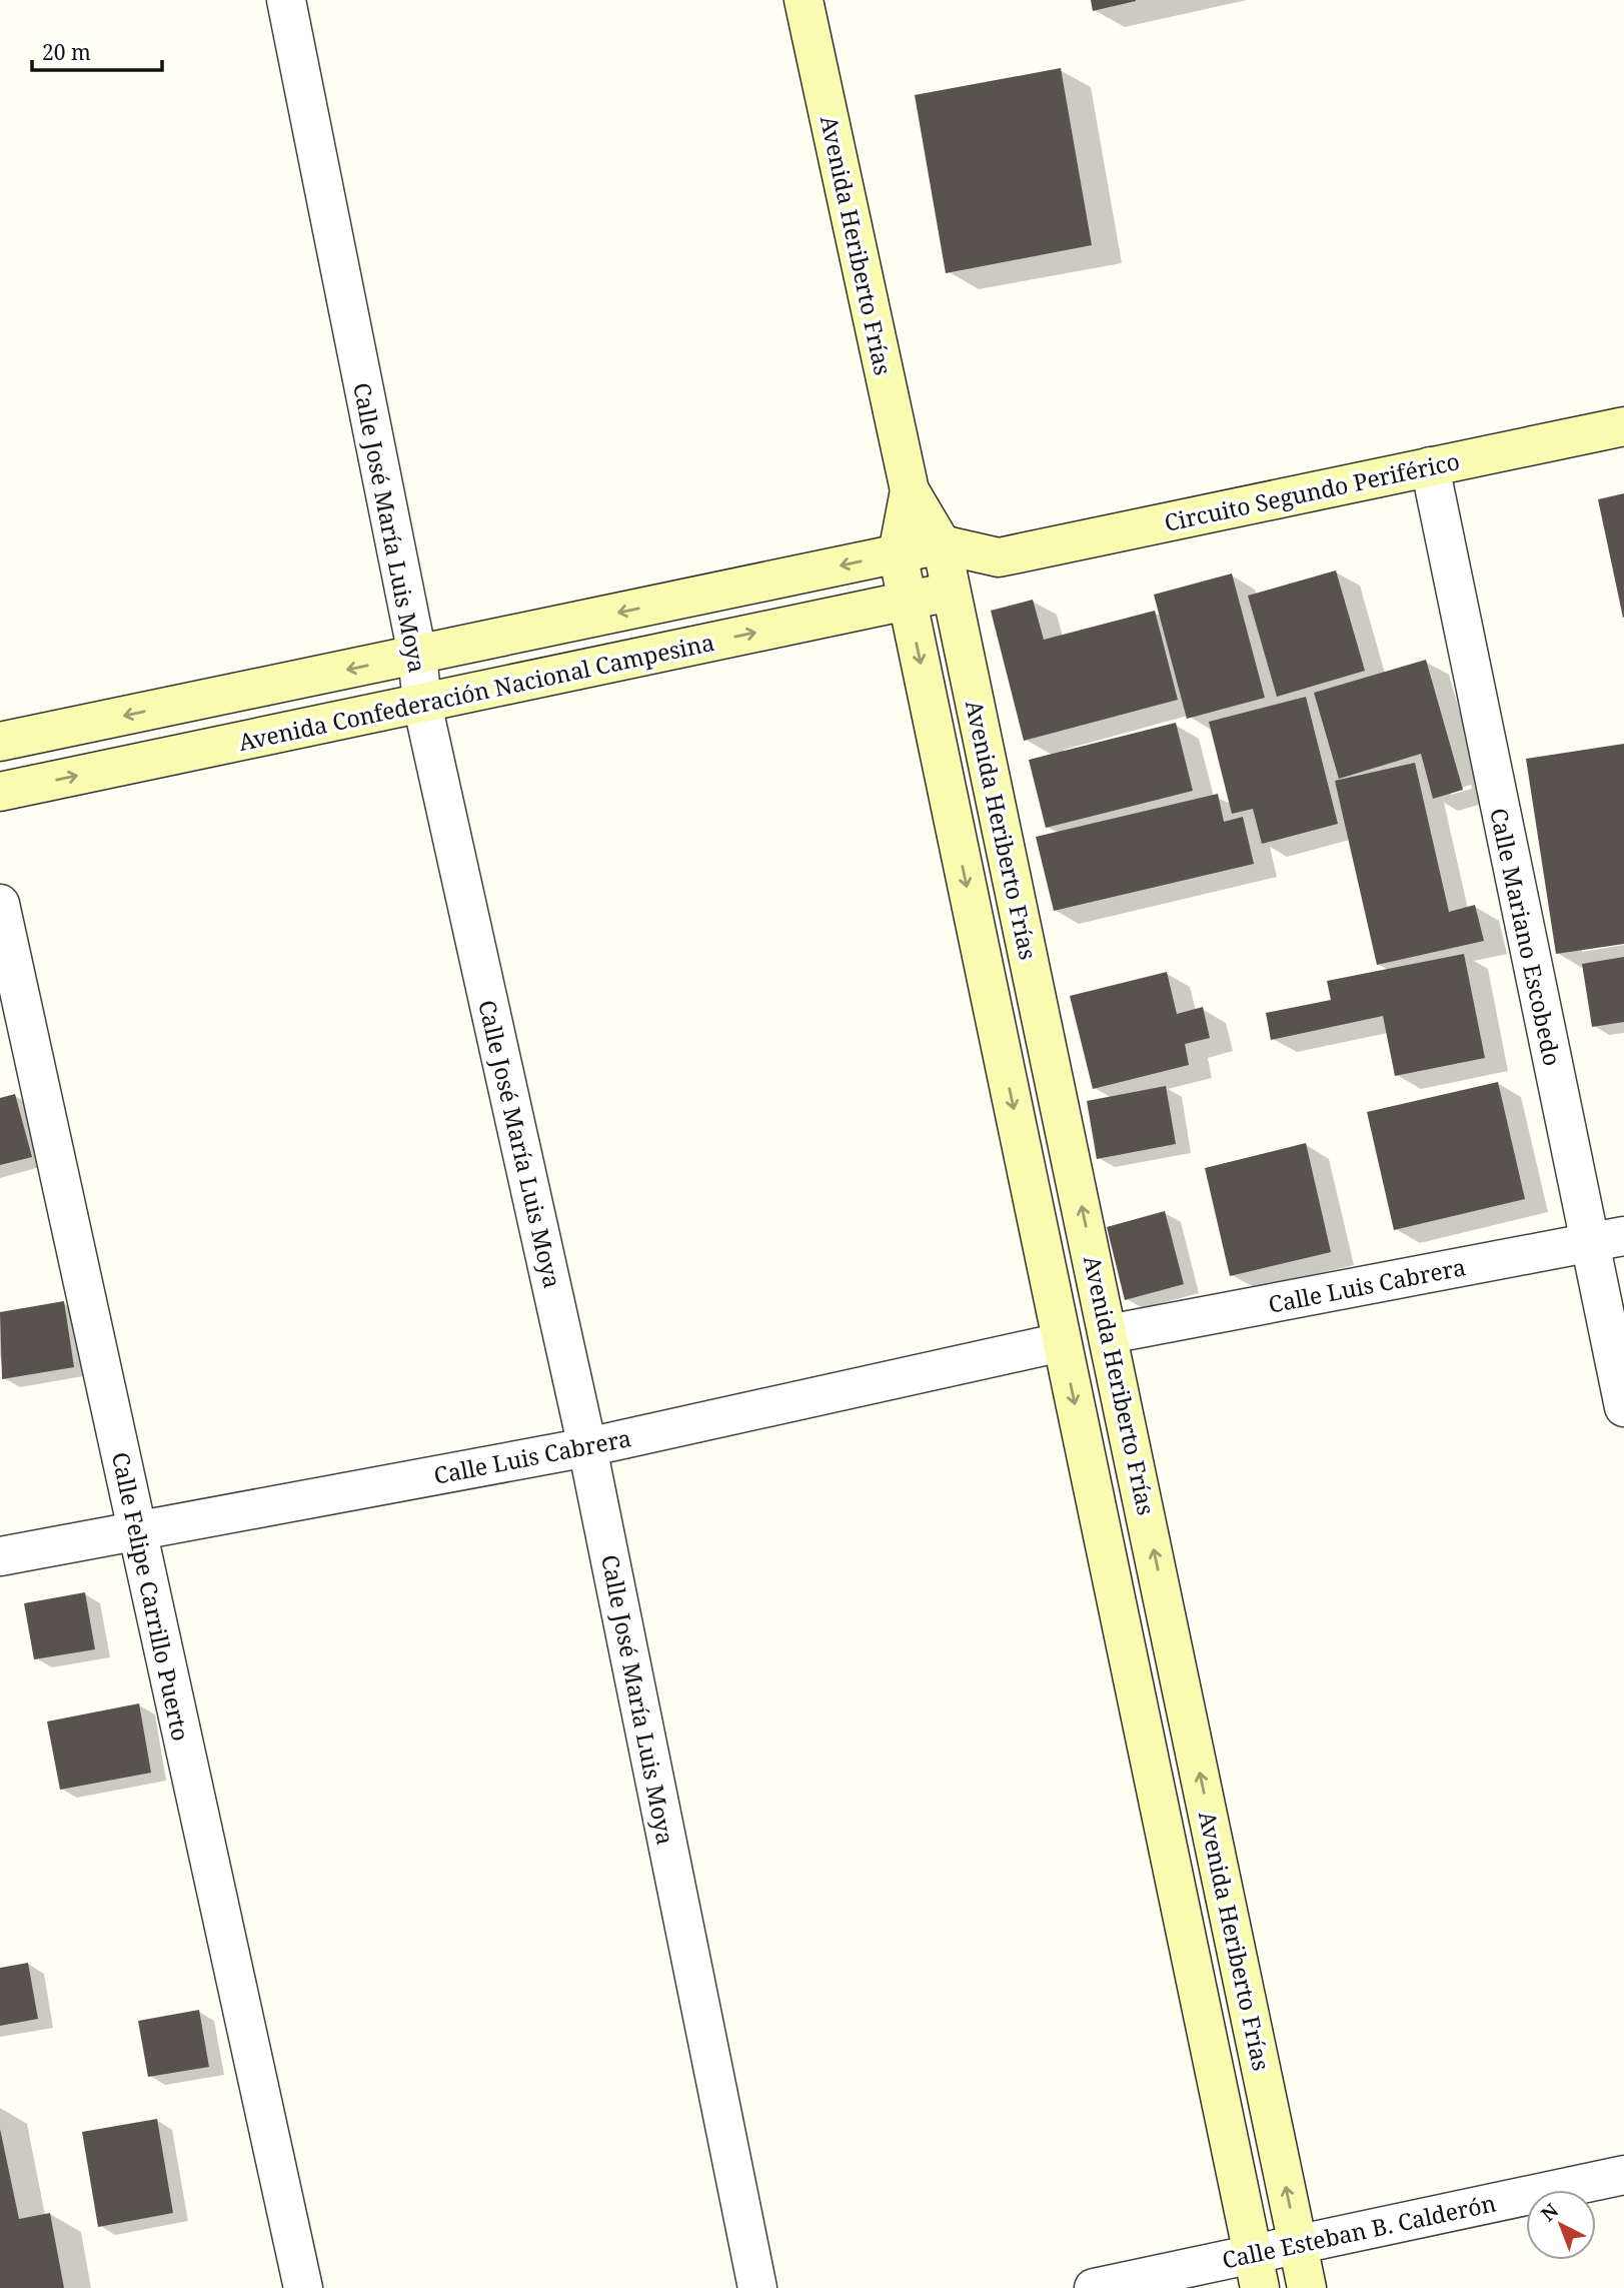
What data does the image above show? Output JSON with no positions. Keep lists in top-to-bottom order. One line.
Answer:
{"streets":{"street":["Avenida Heriberto Frías","Circuito Segundo Periférico","Calle José María Luis Moya","Avenida Confederación Nacional Campesina","Calle Mariano Escobedo","Calle Luis Cabrera","Calle Felipe Carrillo Puerto","Calle Esteban B. Calderón"]},"crossings":[["Avenida Heriberto Frías","Circuito Segundo Periférico"],["Avenida Heriberto Frías","Avenida Confederación Nacional Campesina"],["Avenida Heriberto Frías","Calle Luis Cabrera"],["Avenida Heriberto Frías","Calle Esteban B. Calderón"],["Circuito Segundo Periférico","Avenida Confederación Nacional Campesina"],["Circuito Segundo Periférico","Calle Mariano Escobedo"],["Calle José María Luis Moya","Avenida Confederación Nacional Campesina"],["Calle José María Luis Moya","Calle Luis Cabrera"],["Calle Mariano Escobedo","Calle Luis Cabrera"],["Calle Luis Cabrera","Calle Felipe Carrillo Puerto"]],"scale_bar":"20 m","north":"top left"}
